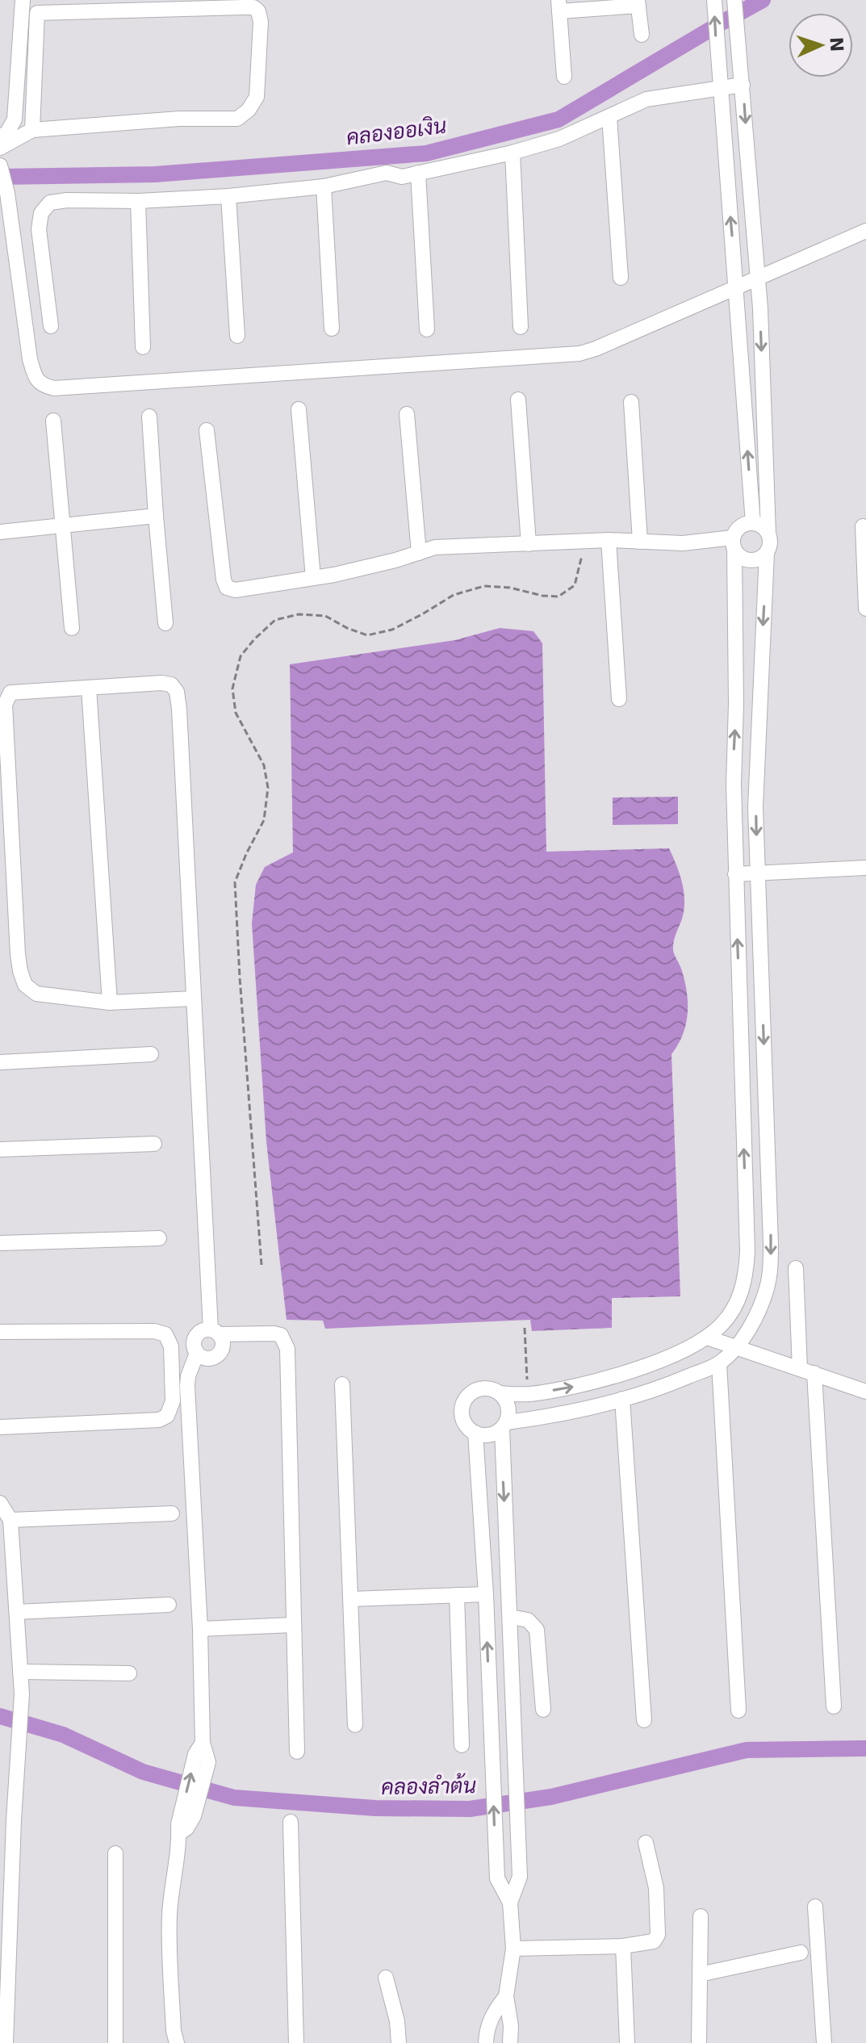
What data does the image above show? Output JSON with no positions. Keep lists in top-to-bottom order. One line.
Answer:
{"water":["คลองออเงิน","คลองลำต้น"],"north":"right"}
